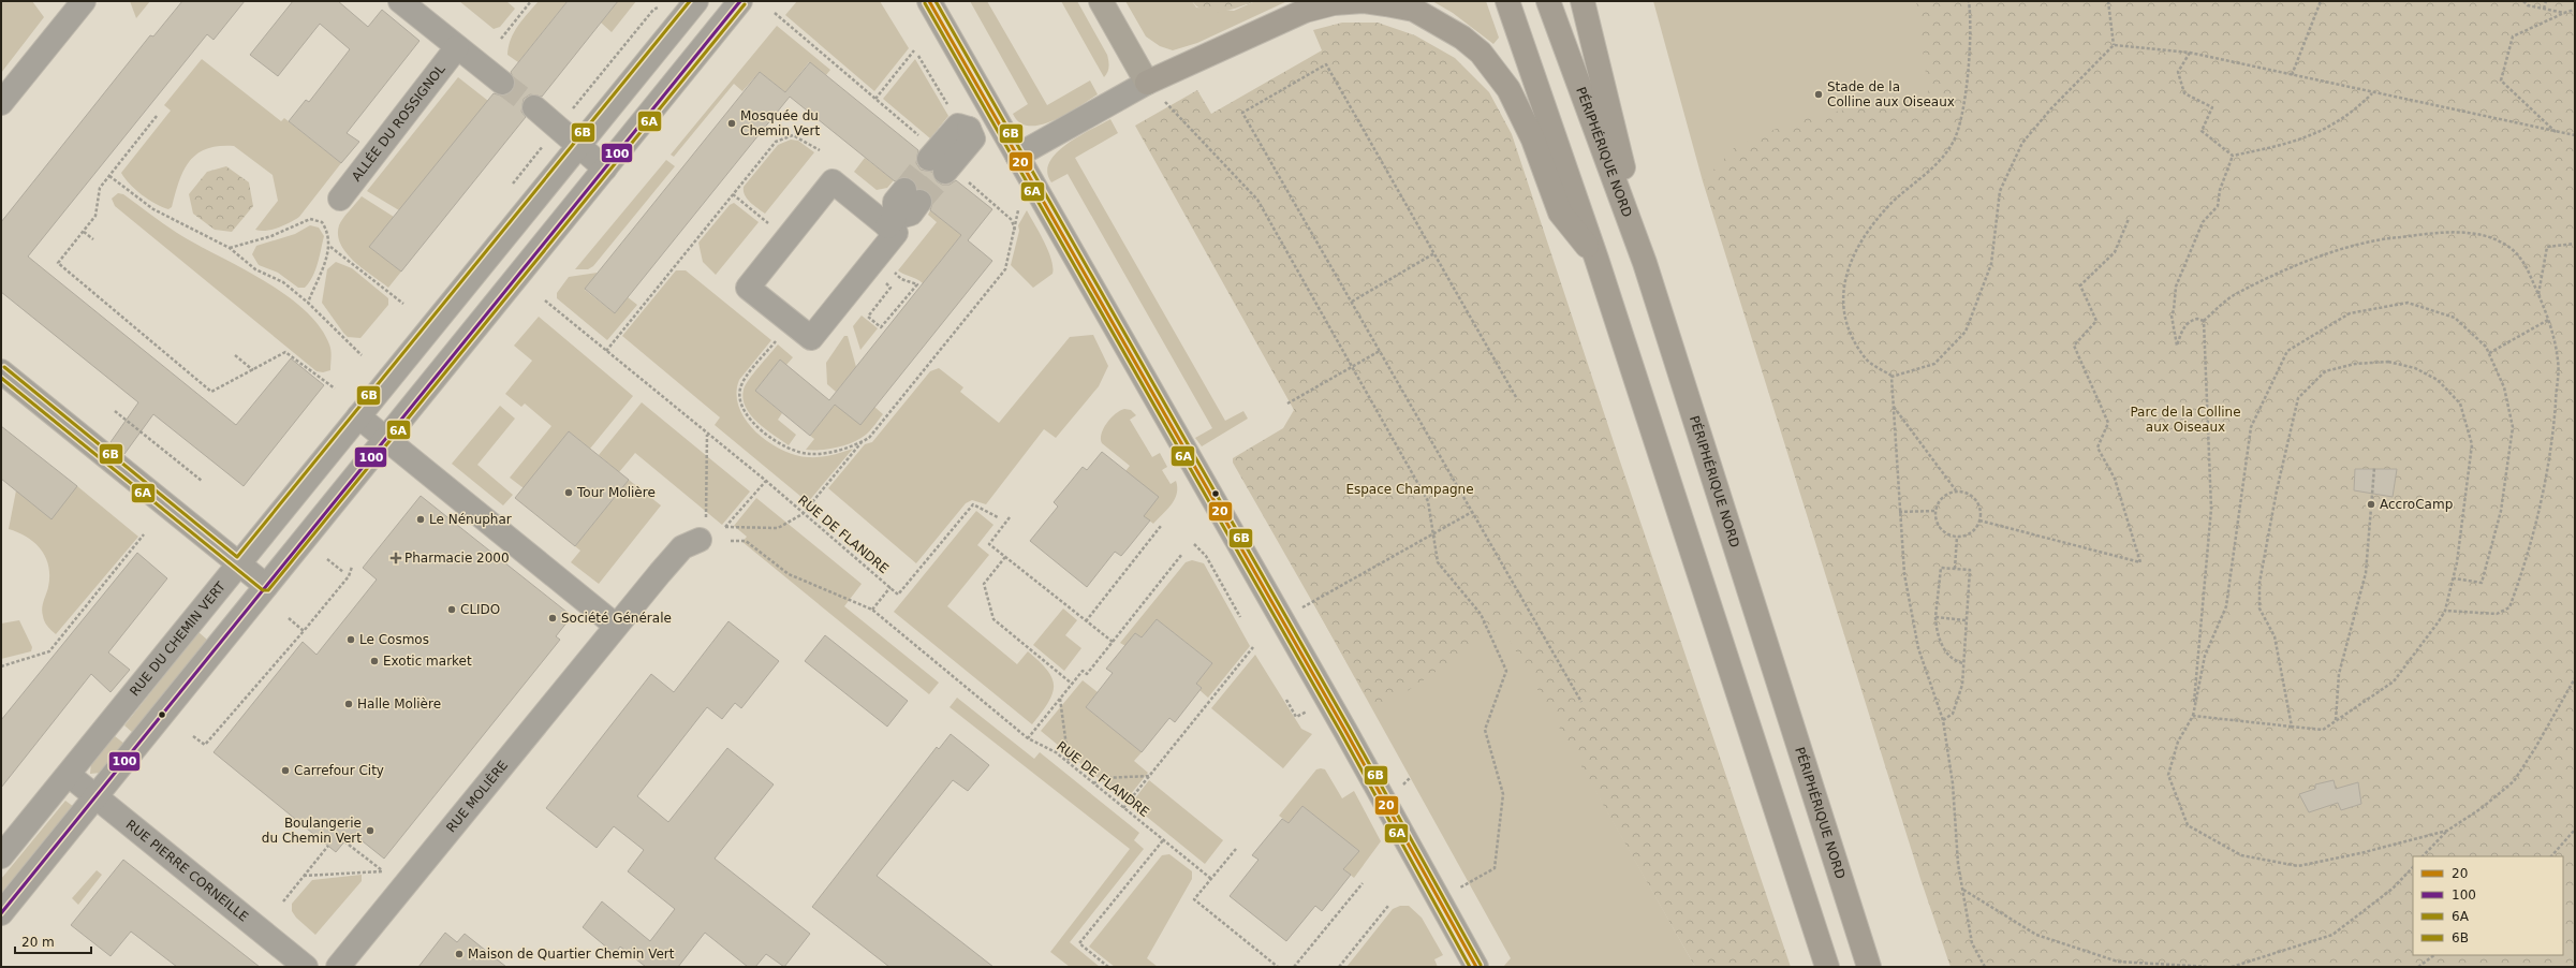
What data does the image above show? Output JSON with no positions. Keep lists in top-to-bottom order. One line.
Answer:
{"streets":{"highway":["PÉRIPHÉRIQUE NORD"],"street":["ALLÉE DU ROSSIGNOL","RUE DU CHEMIN VERT","RUE MOLIÈRE","RUE PIERRE CORNEILLE"],"path":["RUE DE FLANDRE"]},"crossings":[["RUE DU CHEMIN VERT","RUE PIERRE CORNEILLE"]],"parks":["Parc de la Colline aux Oiseaux","Espace Champagne"],"places":{"other":["Stade de la Colline aux Oiseaux","Mosquée du Chemin Vert","Tour Molière","AccroCamp","Le Nénuphar","CLIDO","Société Générale","Le Cosmos","Exotic market","Halle Molière","Carrefour City","Boulangerie du Chemin Vert","Maison de Quartier Chemin Vert"],"health":["Pharmacie 2000"]},"lines":["transit line 20","transit line 100","transit line 6B","transit line 6A"],"legend":["20","100","6A","6B"],"scale_bar":"20 m"}
